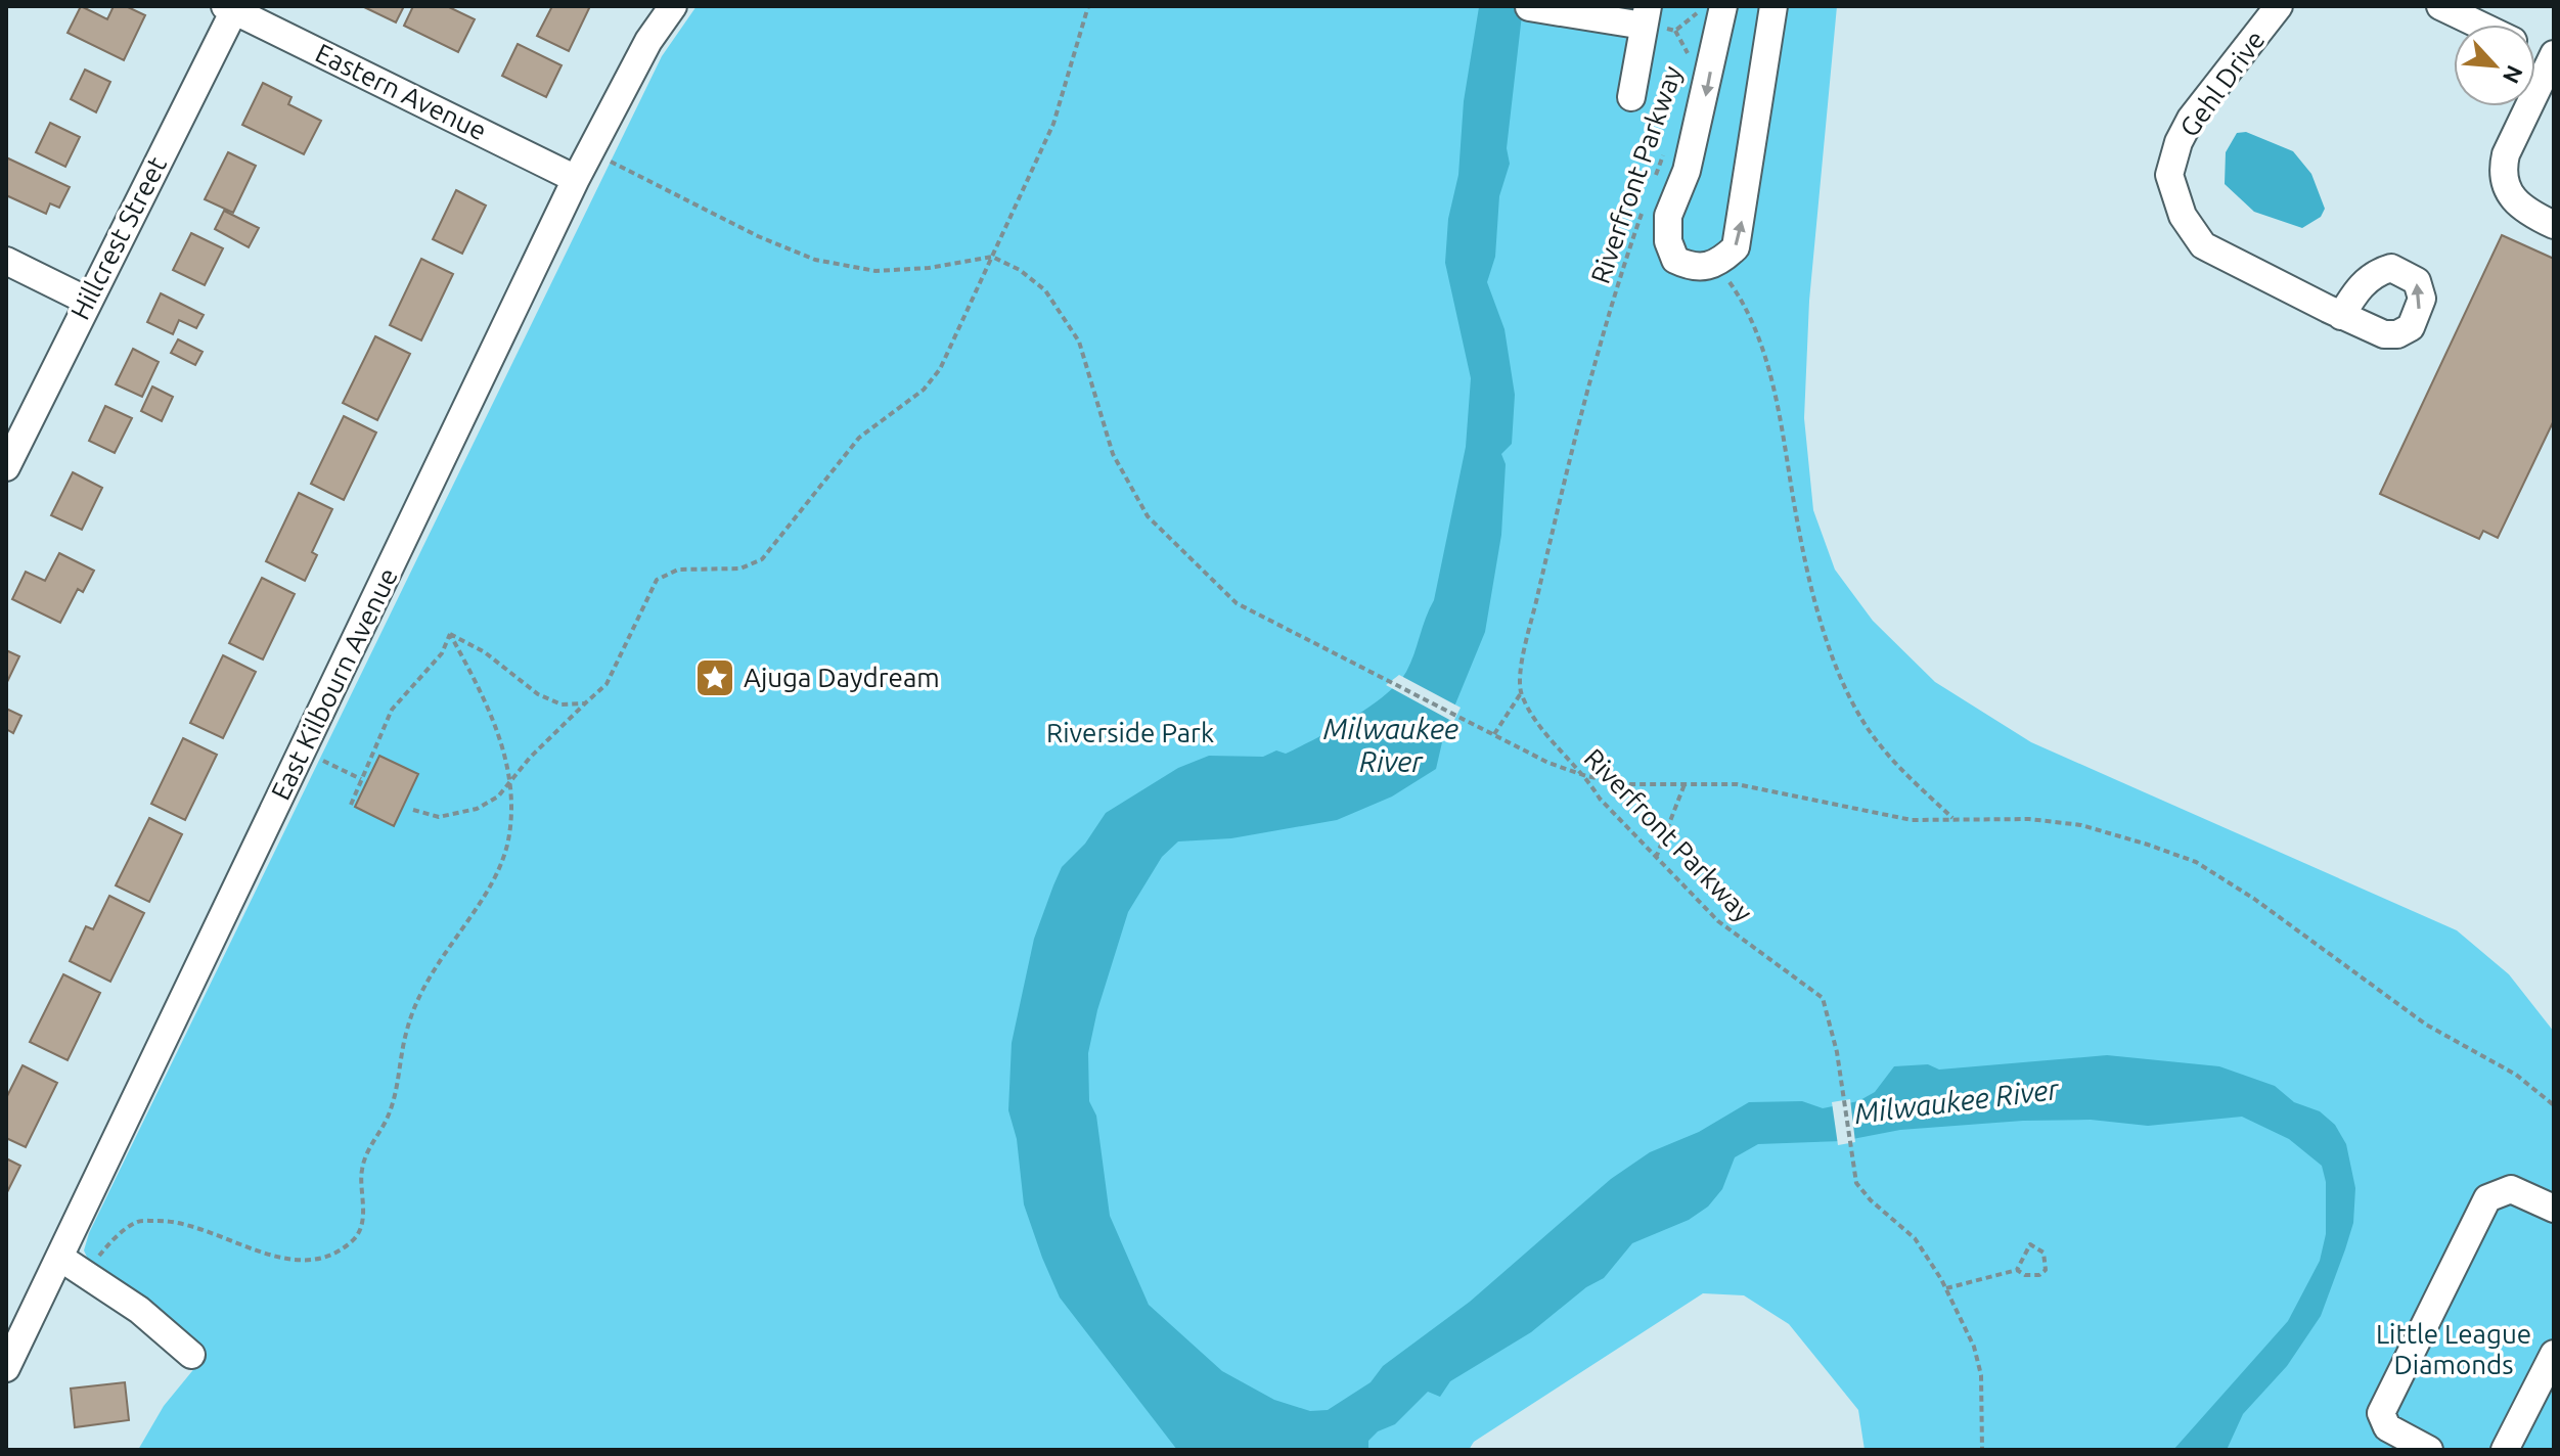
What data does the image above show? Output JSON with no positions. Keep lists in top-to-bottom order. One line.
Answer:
{"streets":{"street":["Gehl Drive","Eastern Avenue","Hillcrest Street","East Kilbourn Avenue"],"path":["Riverfront Parkway"]},"crossings":[["Eastern Avenue","Hillcrest Street"],["Eastern Avenue","East Kilbourn Avenue"]],"water":["Milwaukee River"],"parks":["Riverside Park","Little League Diamonds"],"places":{"place":["Ajuga Daydream"]},"north":"bottom right"}
